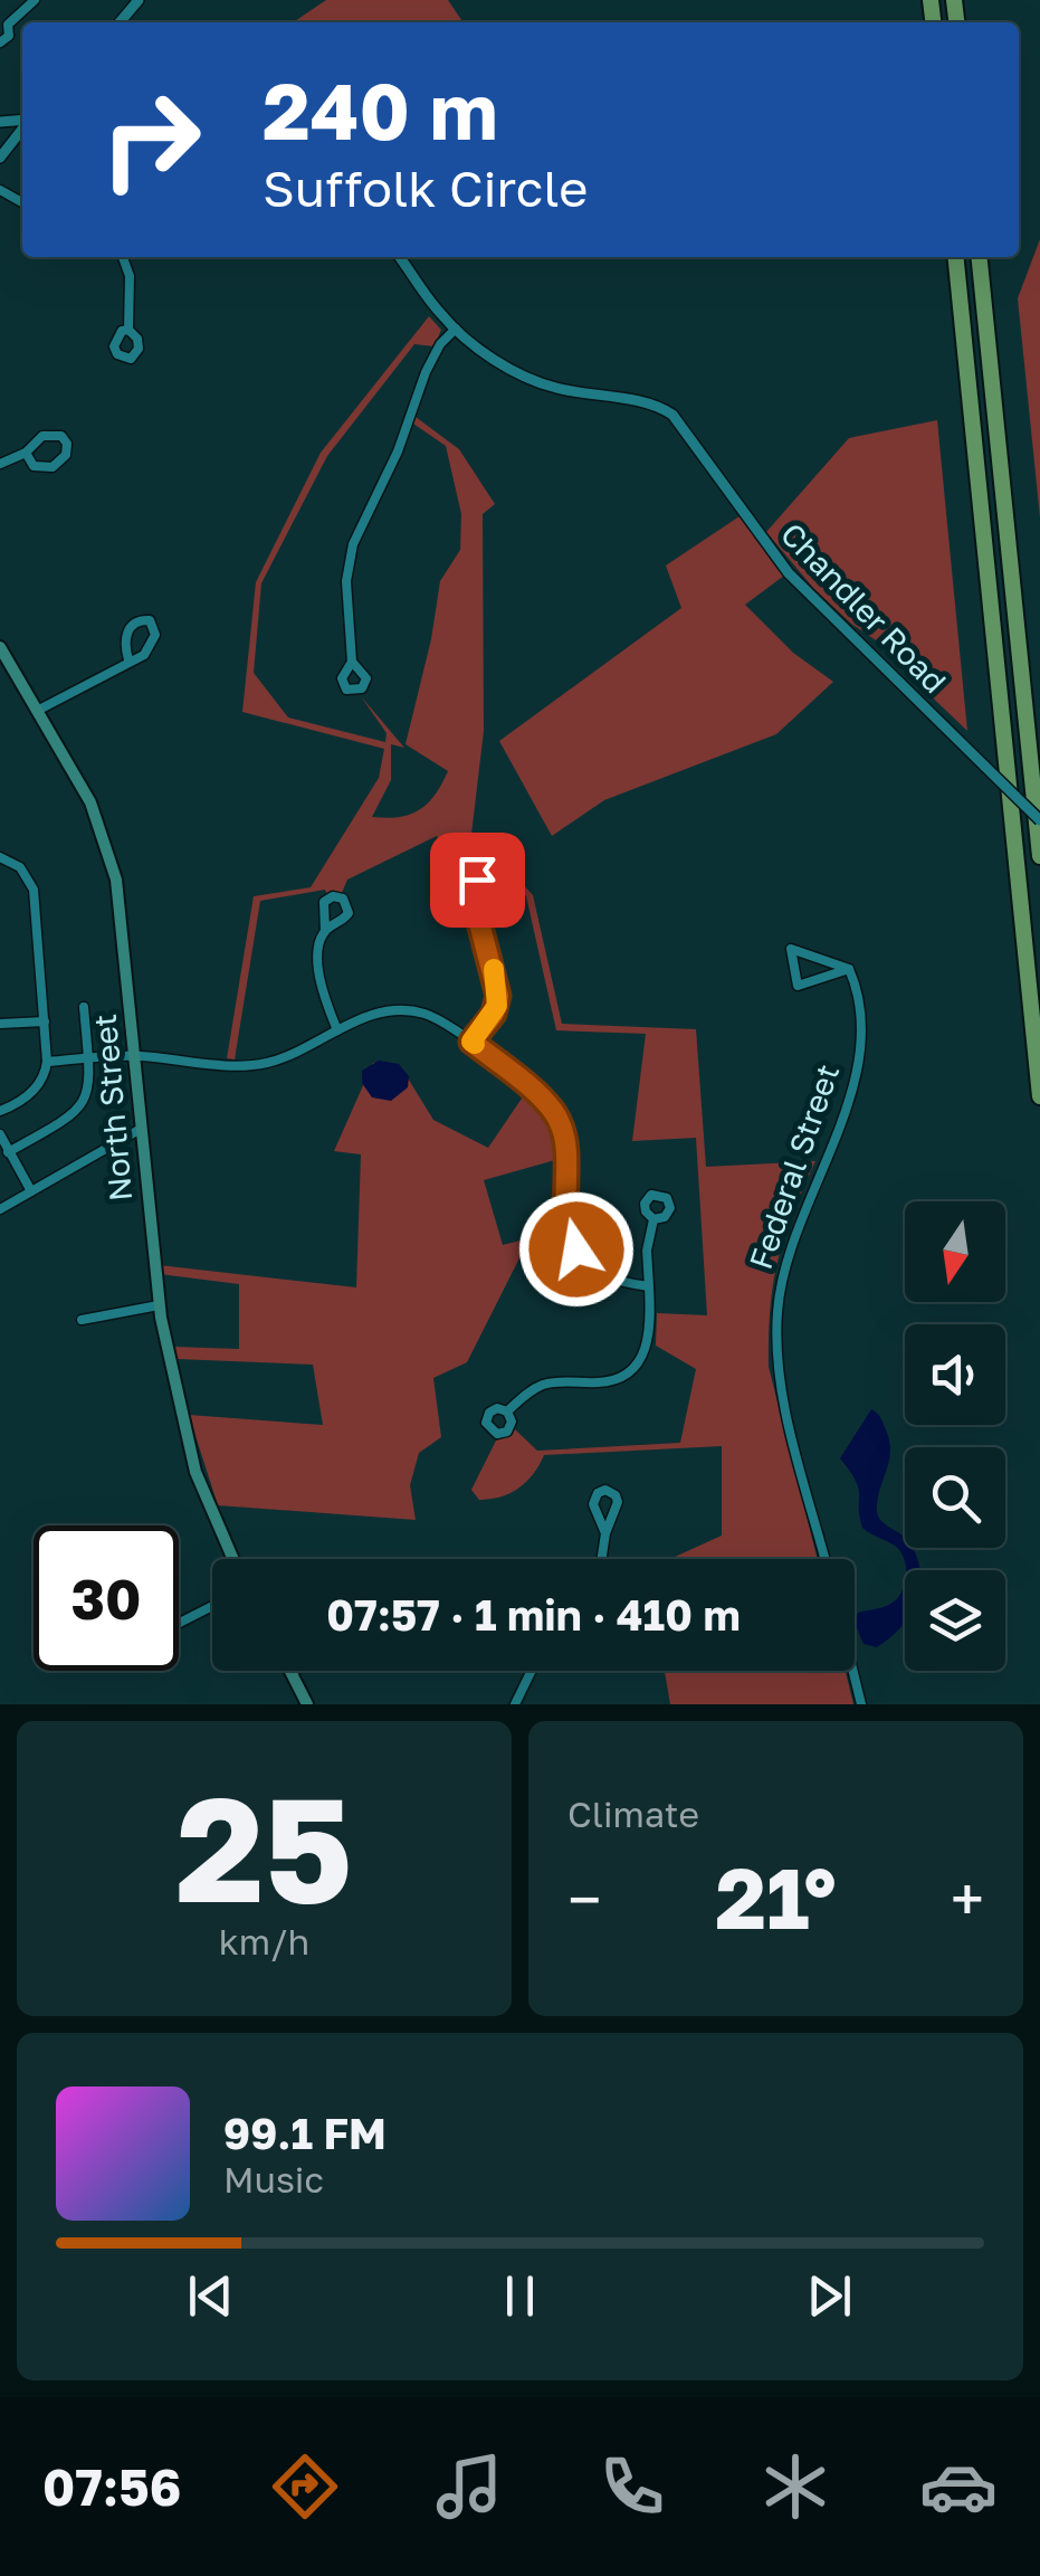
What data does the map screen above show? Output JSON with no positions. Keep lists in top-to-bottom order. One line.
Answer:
{"streets":{"main road":["North Street"],"street":["Chandler Road","Federal Street"]},"north":"bottom","page":{"turn":["240 m","Suffolk Circle"],"limit":"30","trip":"07:57 · 1 min · 410 m","tile":[["25","km/h"],"Climate"],"heat":["−","21°","+"],"song":["99.1 FM","Music"],"tabs":"07:56"}}
